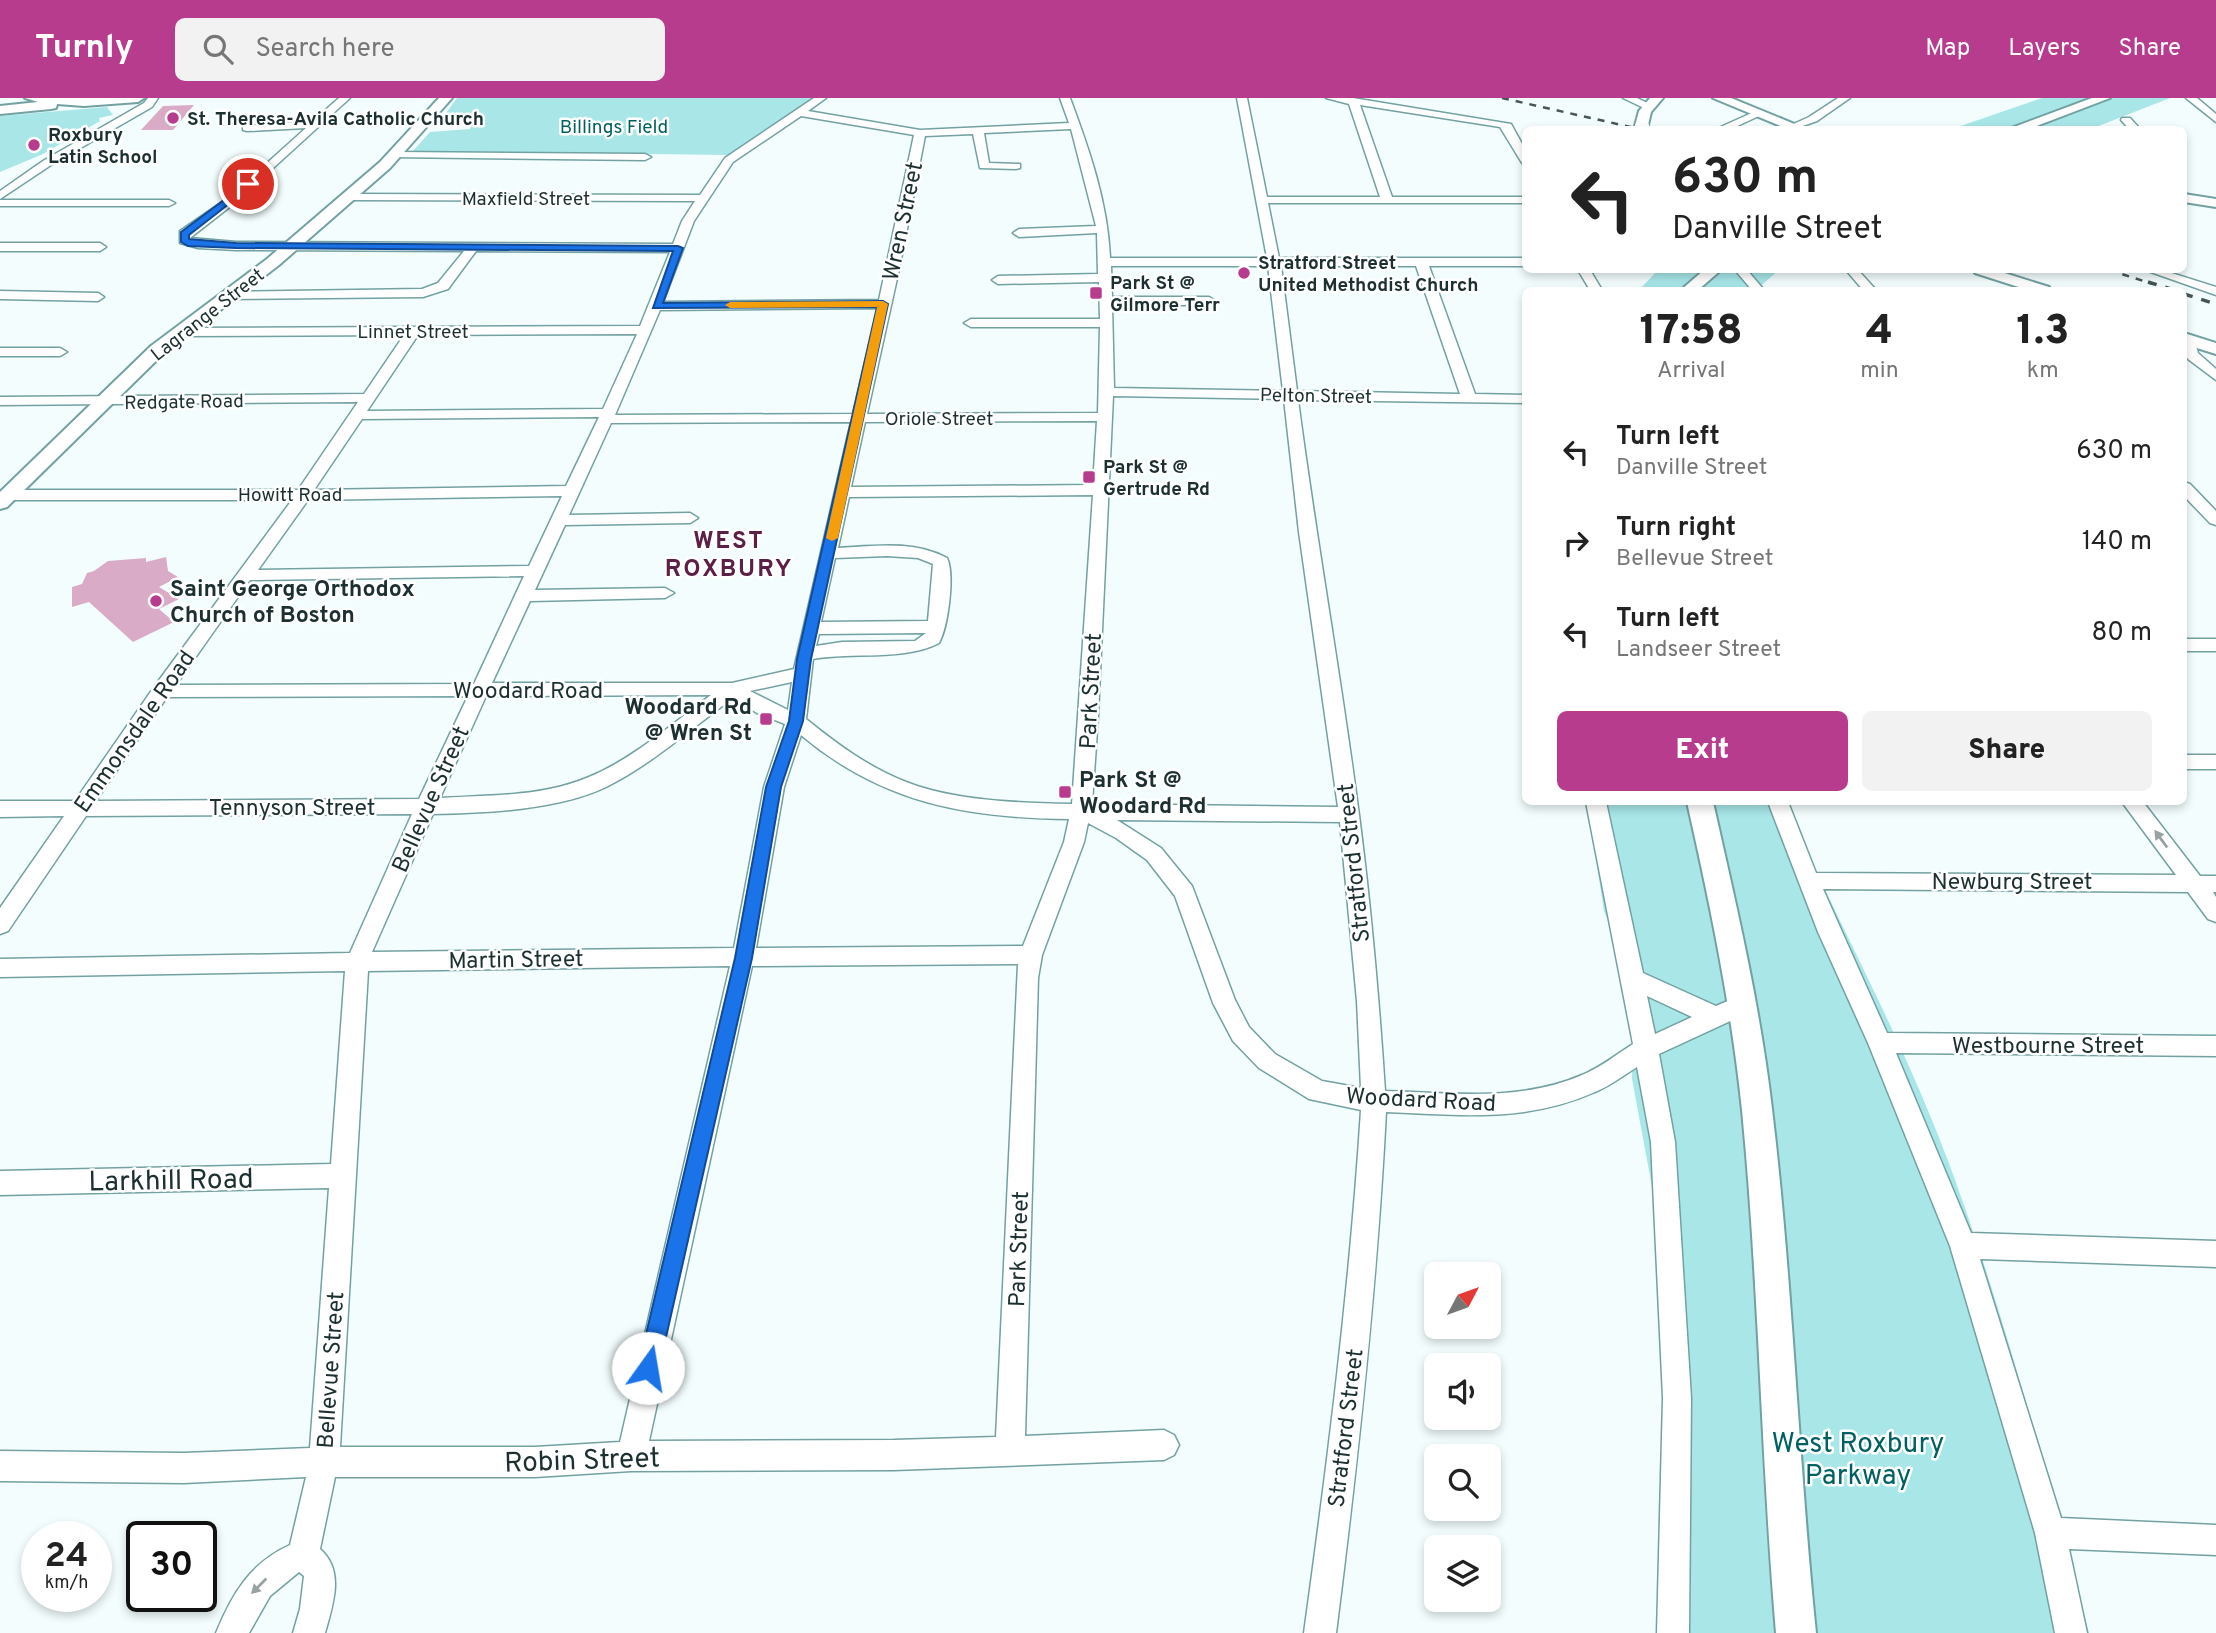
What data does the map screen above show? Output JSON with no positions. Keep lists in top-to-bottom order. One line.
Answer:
{"streets":{"main road":["Lagrange Street"],"street":["Maxfield Street","Wren Street","Linnet Street","Pelton Street","Redgate Road","Oriole Street","Howitt Road","Woodard Road","Park Street","Emmonsdale Road","Bellevue Street","Tennyson Street","Stratford Street","Newburg Street","Martin Street","Westbourne Street","Larkhill Road","Robin Street"]},"crossings":[["Maxfield Street","Lagrange Street"],["Maxfield Street","Bellevue Street"],["Wren Street","Oriole Street"],["Wren Street","Woodard Road"],["Wren Street","Tennyson Street"],["Wren Street","Martin Street"],["Wren Street","Robin Street"],["Lagrange Street","Linnet Street"],["Lagrange Street","Redgate Road"],["Lagrange Street","Howitt Road"],["Linnet Street","Emmonsdale Road"],["Linnet Street","Bellevue Street"],["Pelton Street","Park Street"],["Pelton Street","Stratford Street"],["Redgate Road","Emmonsdale Road"],["Oriole Street","Park Street"],["Oriole Street","Emmonsdale Road"],["Oriole Street","Bellevue Street"],["Howitt Road","Emmonsdale Road"],["Howitt Road","Bellevue Street"],["Woodard Road","Park Street"],["Woodard Road","Emmonsdale Road"],["Woodard Road","Bellevue Street"],["Woodard Road","Tennyson Street"],["Woodard Road","Stratford Street"],["Park Street","Martin Street"],["Park Street","Robin Street"],["Emmonsdale Road","Tennyson Street"],["Bellevue Street","Tennyson Street"],["Bellevue Street","Martin Street"],["Bellevue Street","Larkhill Road"],["Bellevue Street","Robin Street"]],"districts":["WEST ROXBURY"],"parks":["Billings Field","West Roxbury Parkway"],"places":{"other":["St. Theresa-Avila Catholic Church","Roxbury Latin School","Stratford Street United Methodist Church","Saint George Orthodox Church of Boston"],"transit":["Park St @ Gilmore Terr","Park St @ Gertrude Rd","Woodard Rd @ Wren St","Park St @ Woodard Rd"]},"north":"top right","page":{"header":"Turnly","search":"Search here","nav":["Map","Layers","Share"],"turn":["630 m","Danville Street"],"eta":["17:58","Arrival","4","min","1.3","km"],"list":[{"name":"Turn left","note":"Danville Street","value":"630 m"},{"name":"Turn right","note":"Bellevue Street","value":"140 m"},{"name":"Turn left","note":"Landseer Street","value":"80 m"}],"buttons":["Exit","Share"],"speed":"24 km/h","limit":"30"}}
